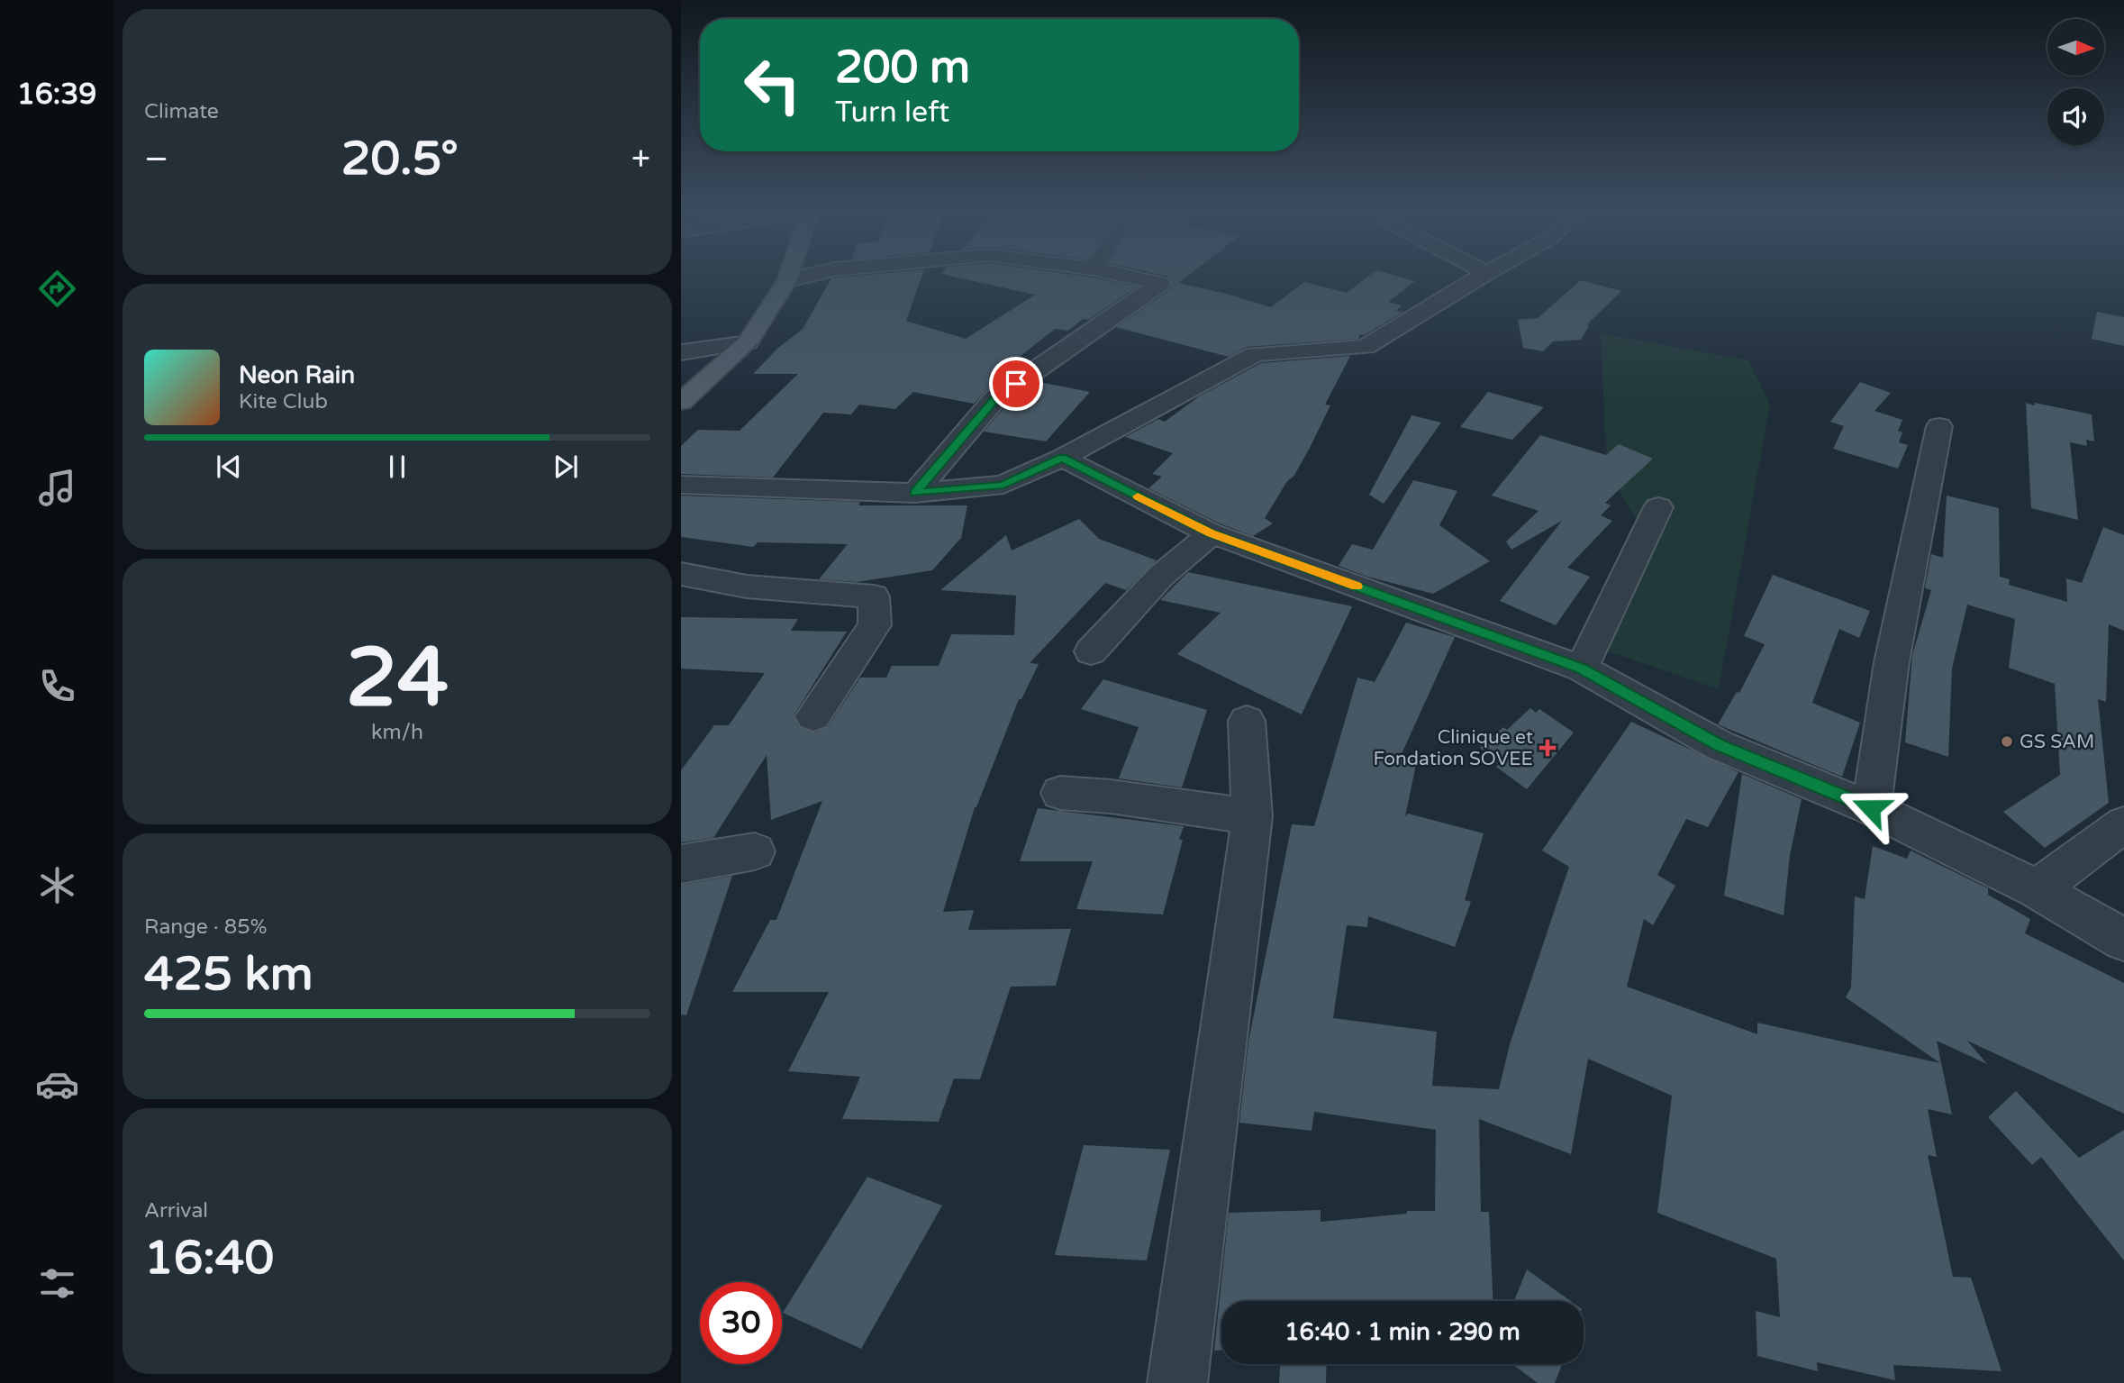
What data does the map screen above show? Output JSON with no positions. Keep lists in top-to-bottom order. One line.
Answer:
{"places":{"other":["GS SAM"],"health":["Clinique et Fondation SOVEE"]},"north":"right","page":{"tabs":"16:39","tile":["Climate",["24","km/h"],["Range · 85%","425 km"],["Arrival","16:40"]],"turn":["200 m","Turn left"],"heat":["−","20.5°","+"],"song":["Neon Rain","Kite Club"],"limit":"30","trip":"16:40 · 1 min · 290 m"}}
